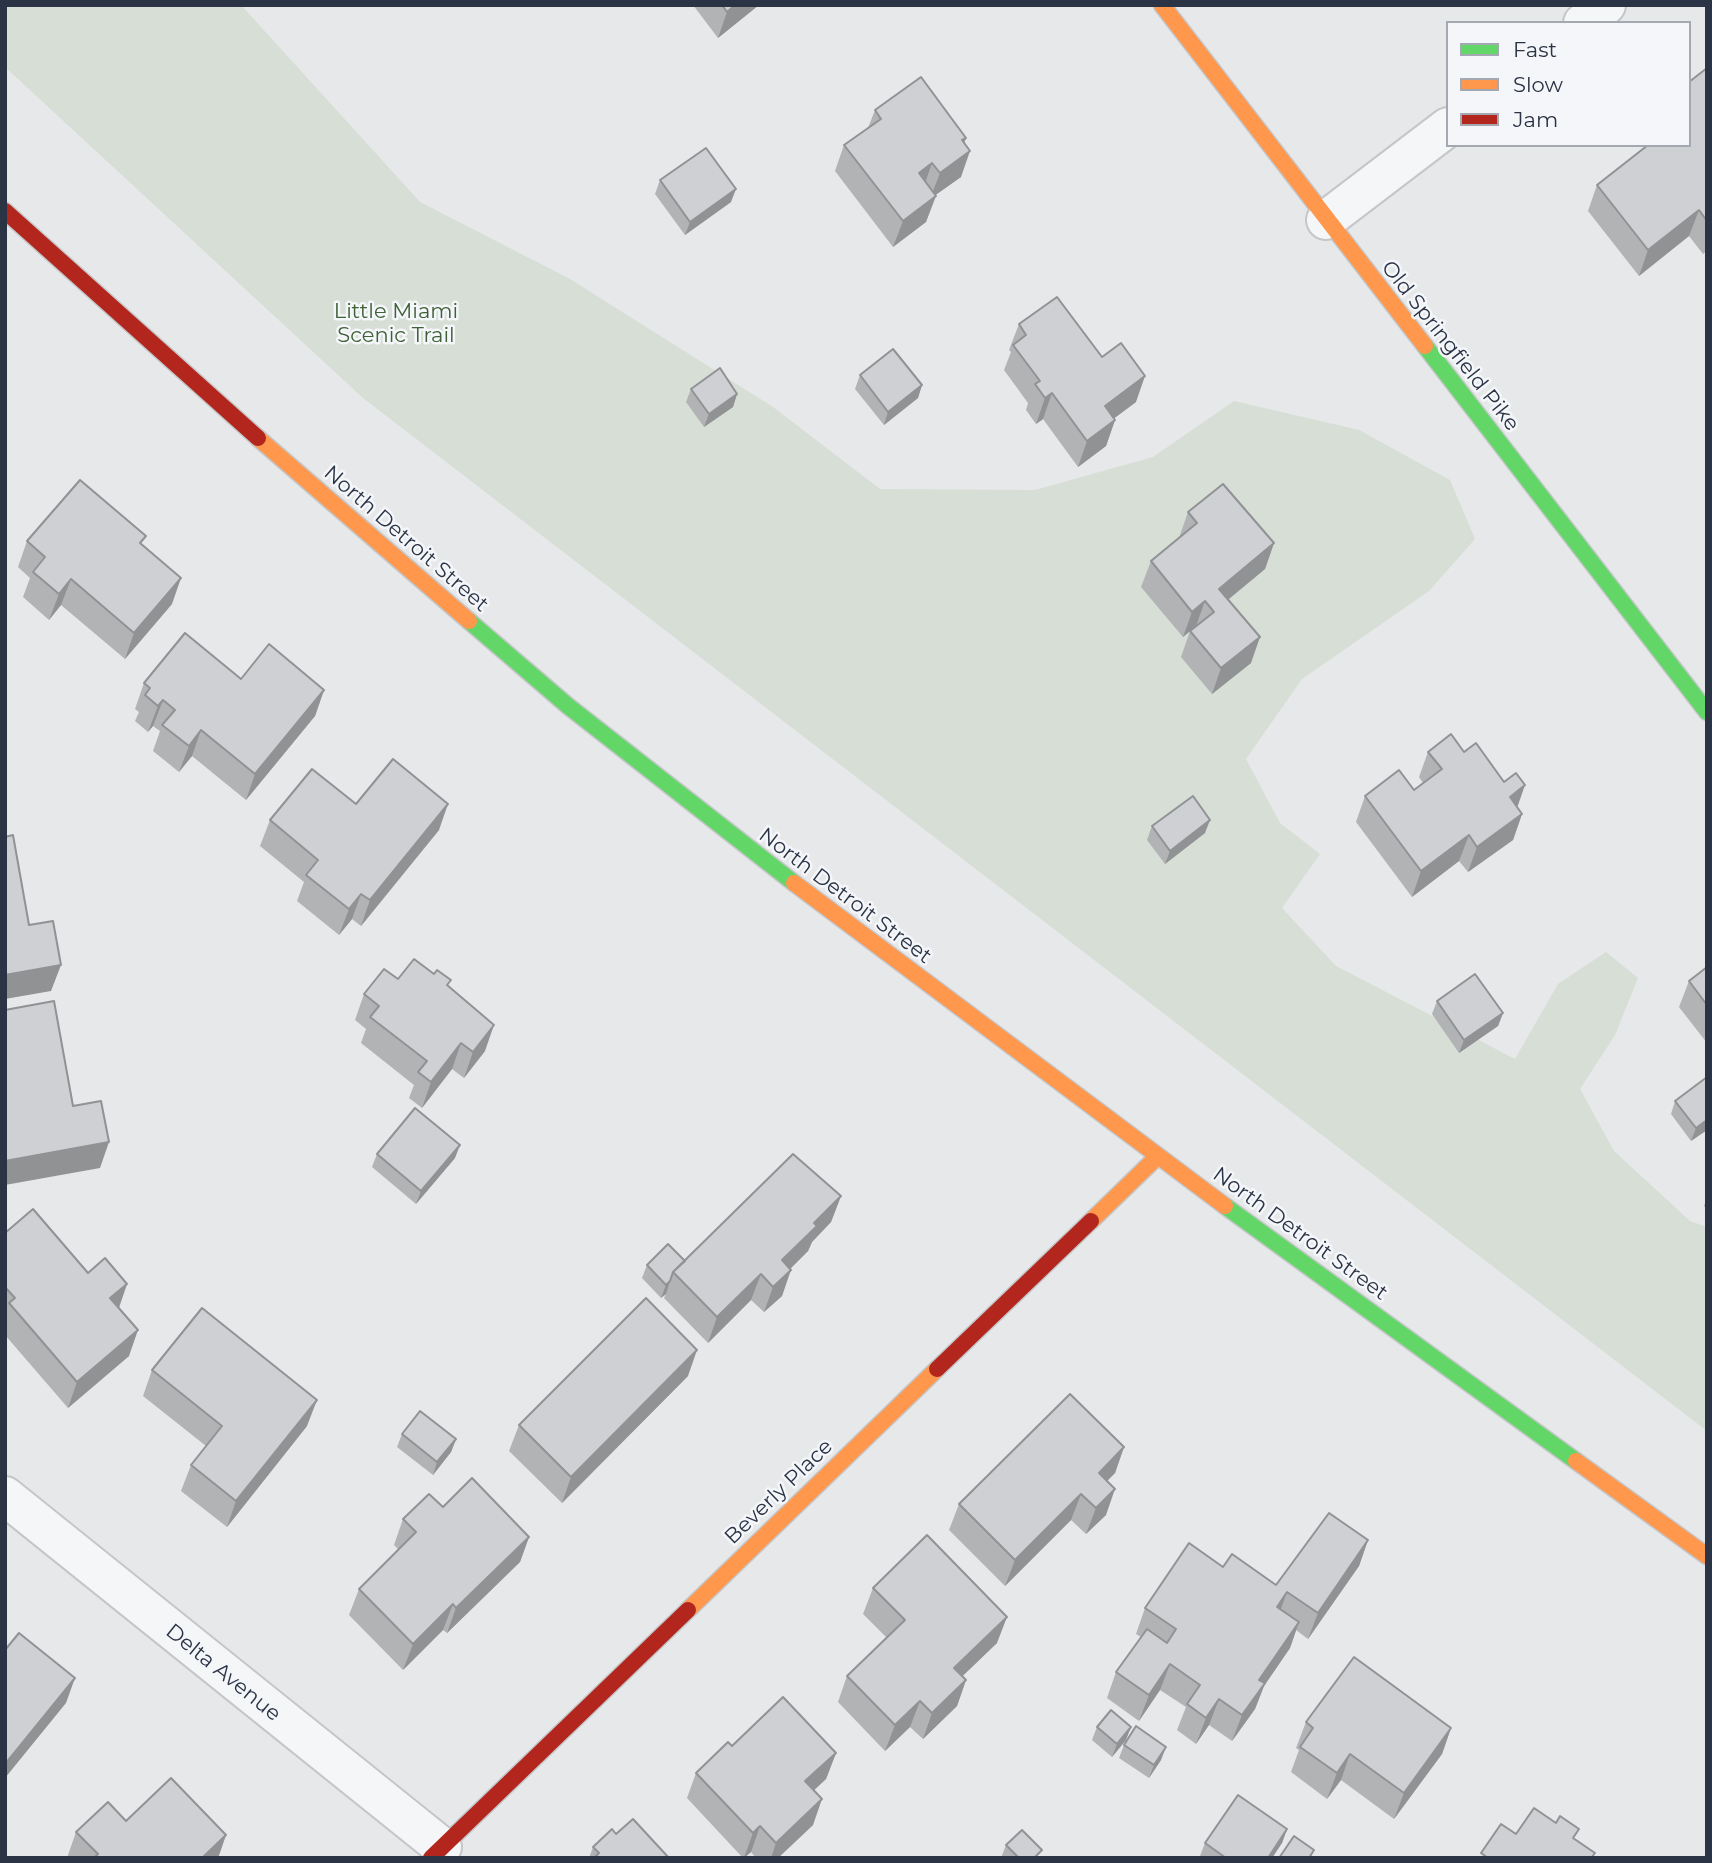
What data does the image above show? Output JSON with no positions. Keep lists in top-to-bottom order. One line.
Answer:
{"streets":{"main road":["Old Springfield Pike","North Detroit Street","Beverly Place"],"street":["Delta Avenue"]},"crossings":[["North Detroit Street","Beverly Place"],["Beverly Place","Delta Avenue"]],"parks":["Little Miami Scenic Trail"],"legend":["Fast","Slow","Jam"]}
